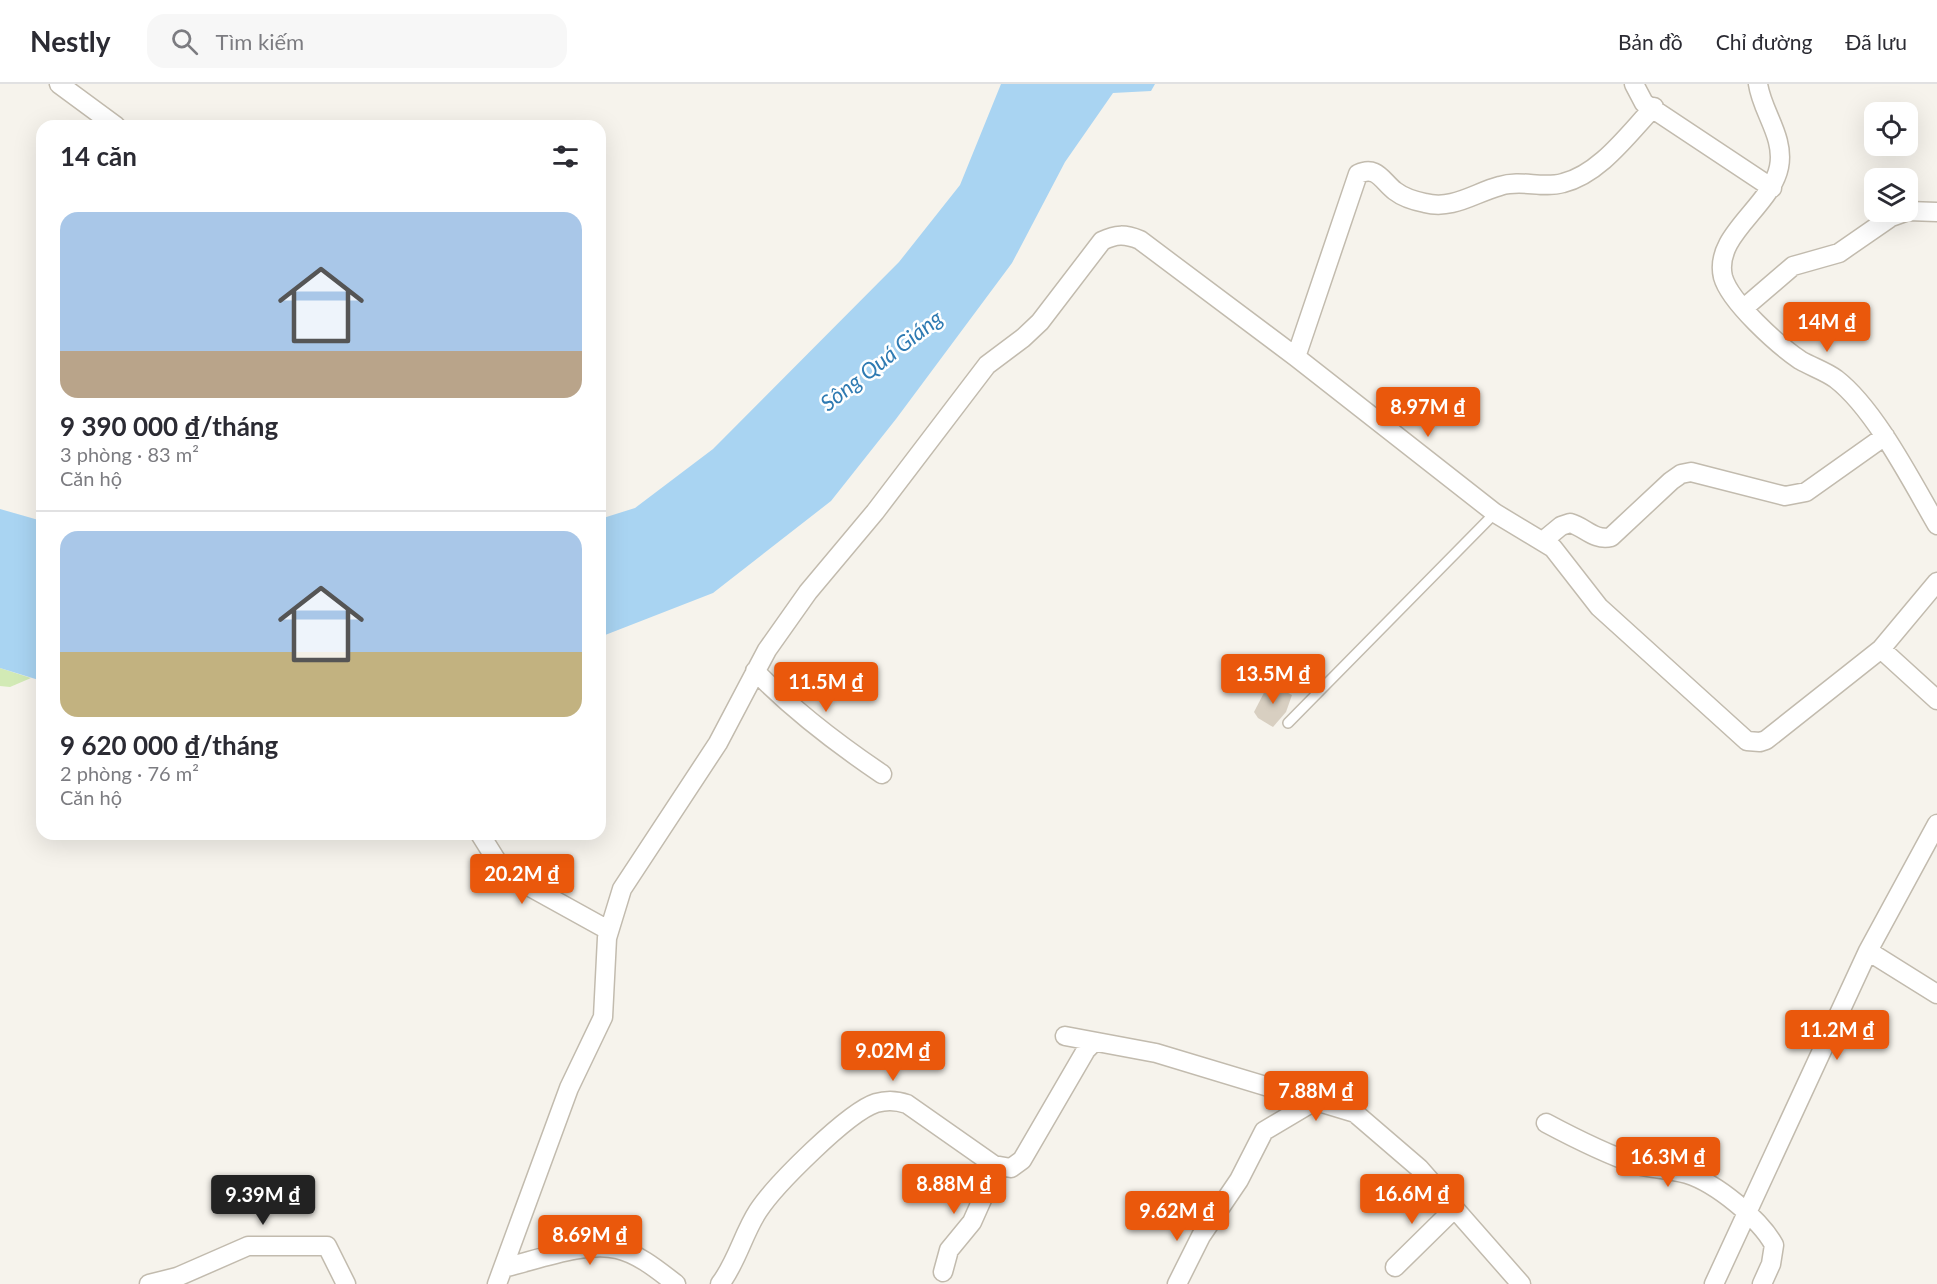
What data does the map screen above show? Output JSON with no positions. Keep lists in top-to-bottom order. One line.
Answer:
{"water":["Sông Quá Giáng"],"page":{"header":"Nestly","search":"Tìm kiếm","nav":["Bản đồ","Chỉ đường","Đã lưu"],"heading":"14 căn","list":[{"name":"9 390 000 ₫/tháng","note":"3 phòng · 83 m² · Căn hộ"},{"name":"9 620 000 ₫/tháng","note":"2 phòng · 76 m² · Căn hộ"}],"price":["14M ₫","8.97M ₫","13.5M ₫","11.5M ₫","20.2M ₫","11.2M ₫","9.02M ₫","7.88M ₫","16.3M ₫","8.88M ₫","16.6M ₫","9.39M ₫","9.62M ₫","8.69M ₫"]}}
